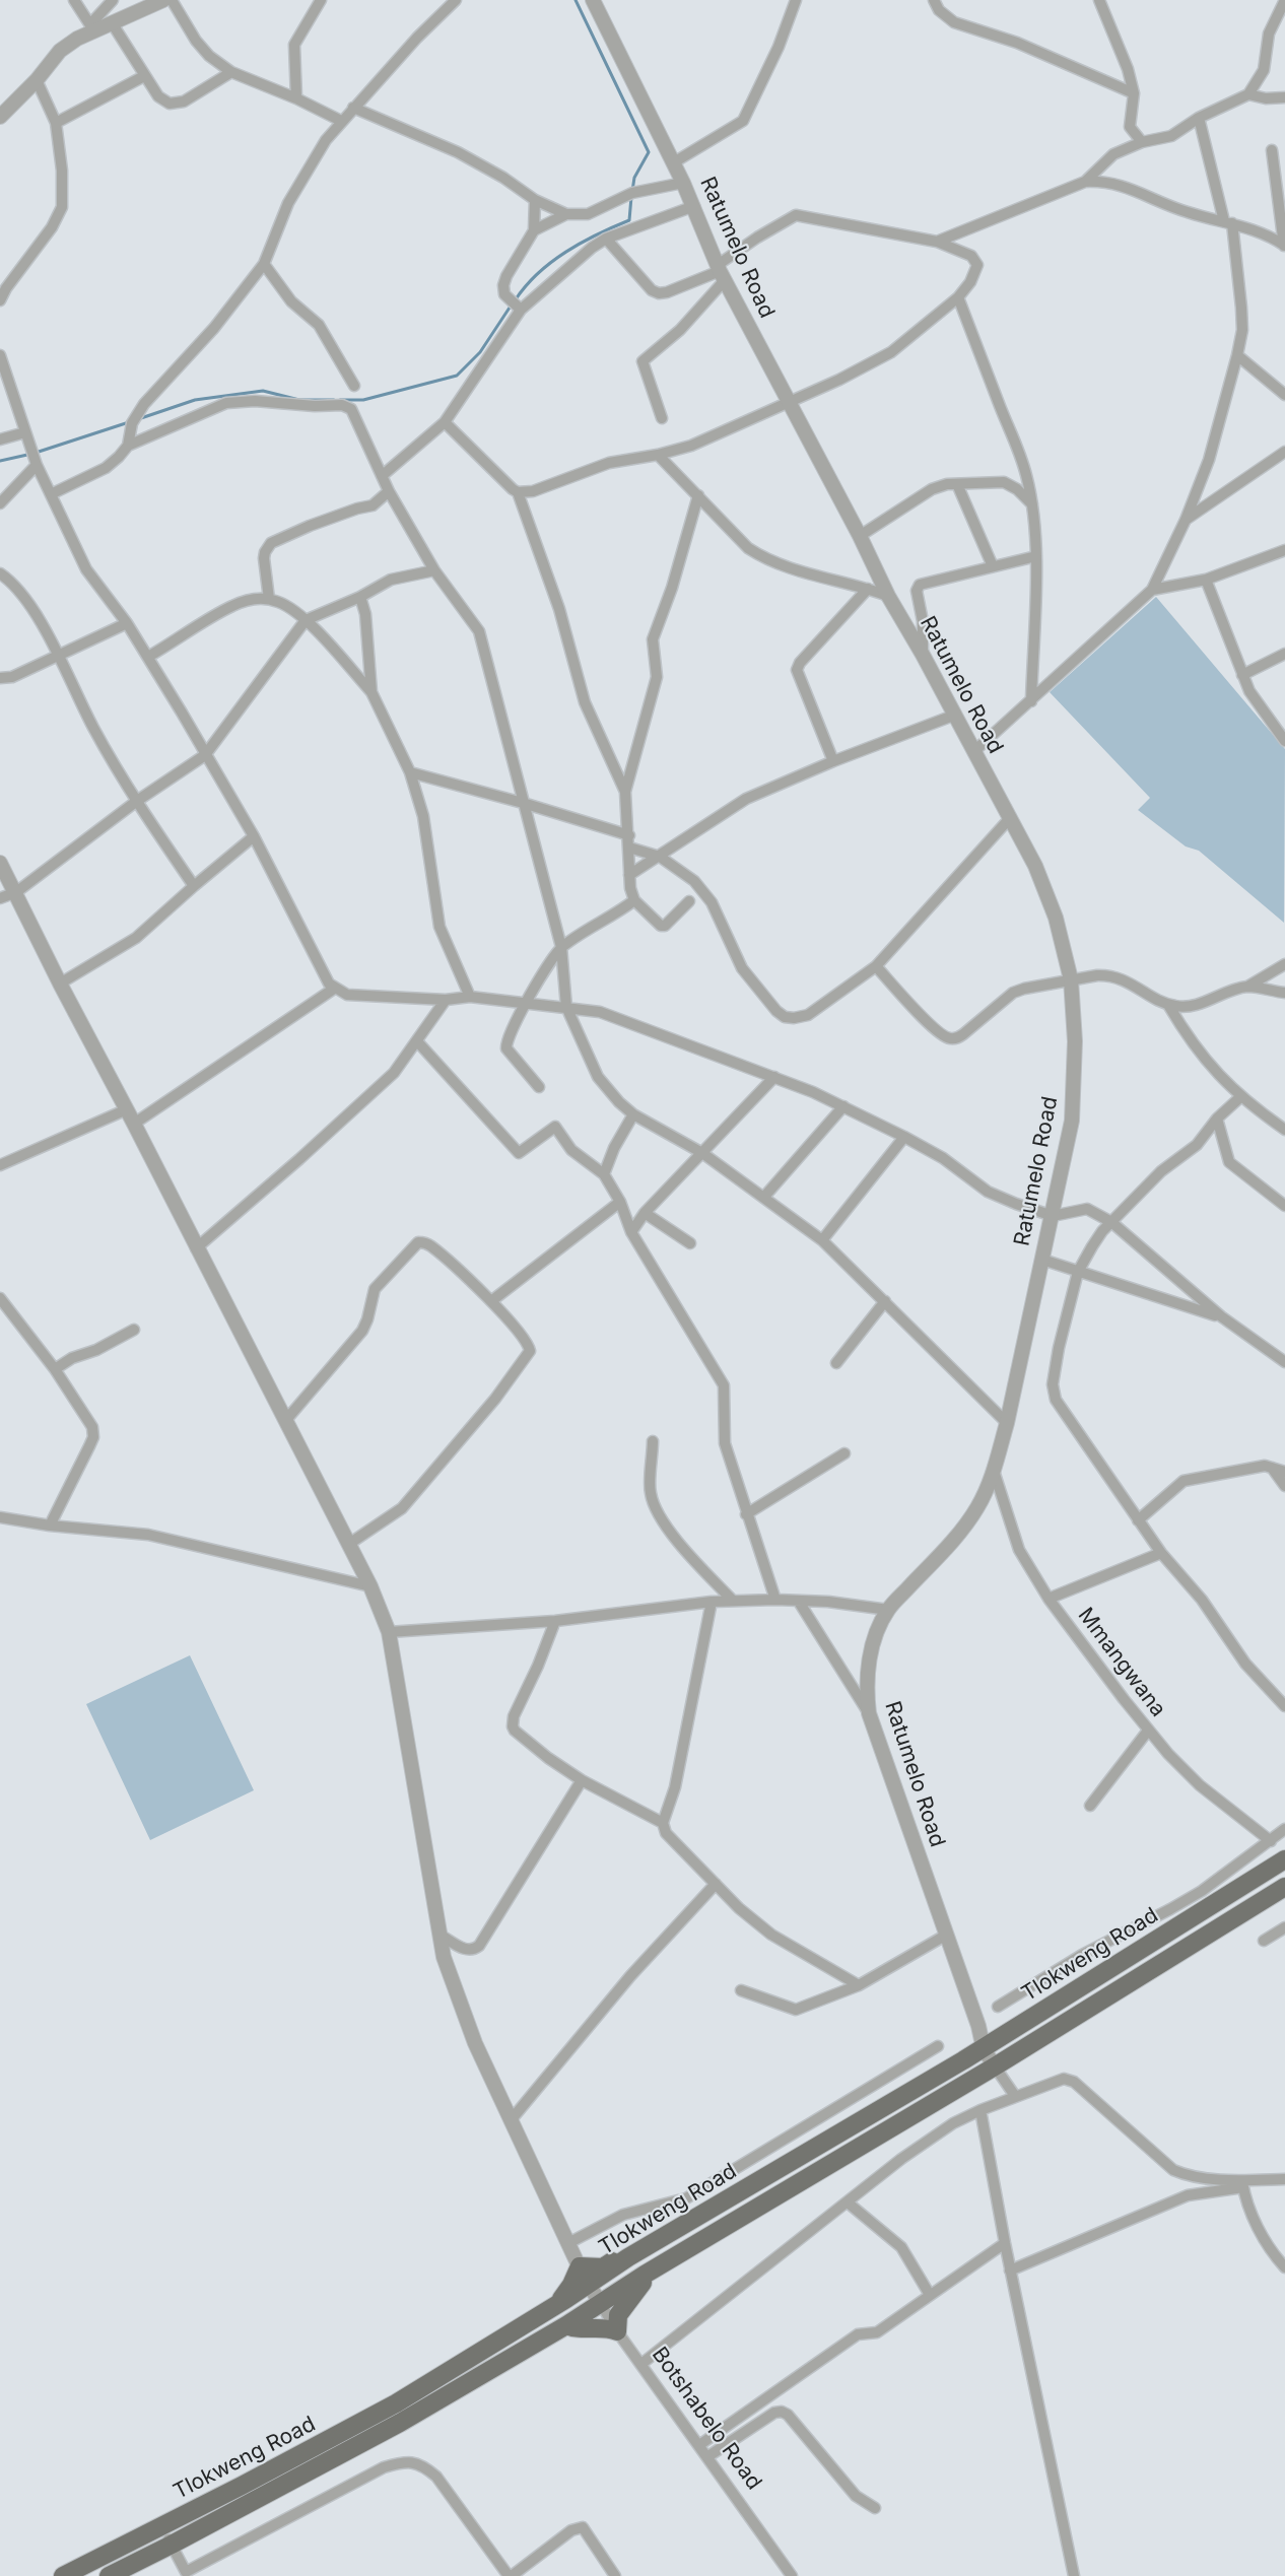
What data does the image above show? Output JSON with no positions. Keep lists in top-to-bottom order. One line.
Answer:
{"streets":{"main road":["Tlokweng Road"],"street":["Ratumelo Road","Mmangwana","Botshabelo Road"]},"crossings":[["Ratumelo Road","Mmangwana"],["Ratumelo Road","Tlokweng Road"],["Tlokweng Road","Botshabelo Road"]]}
